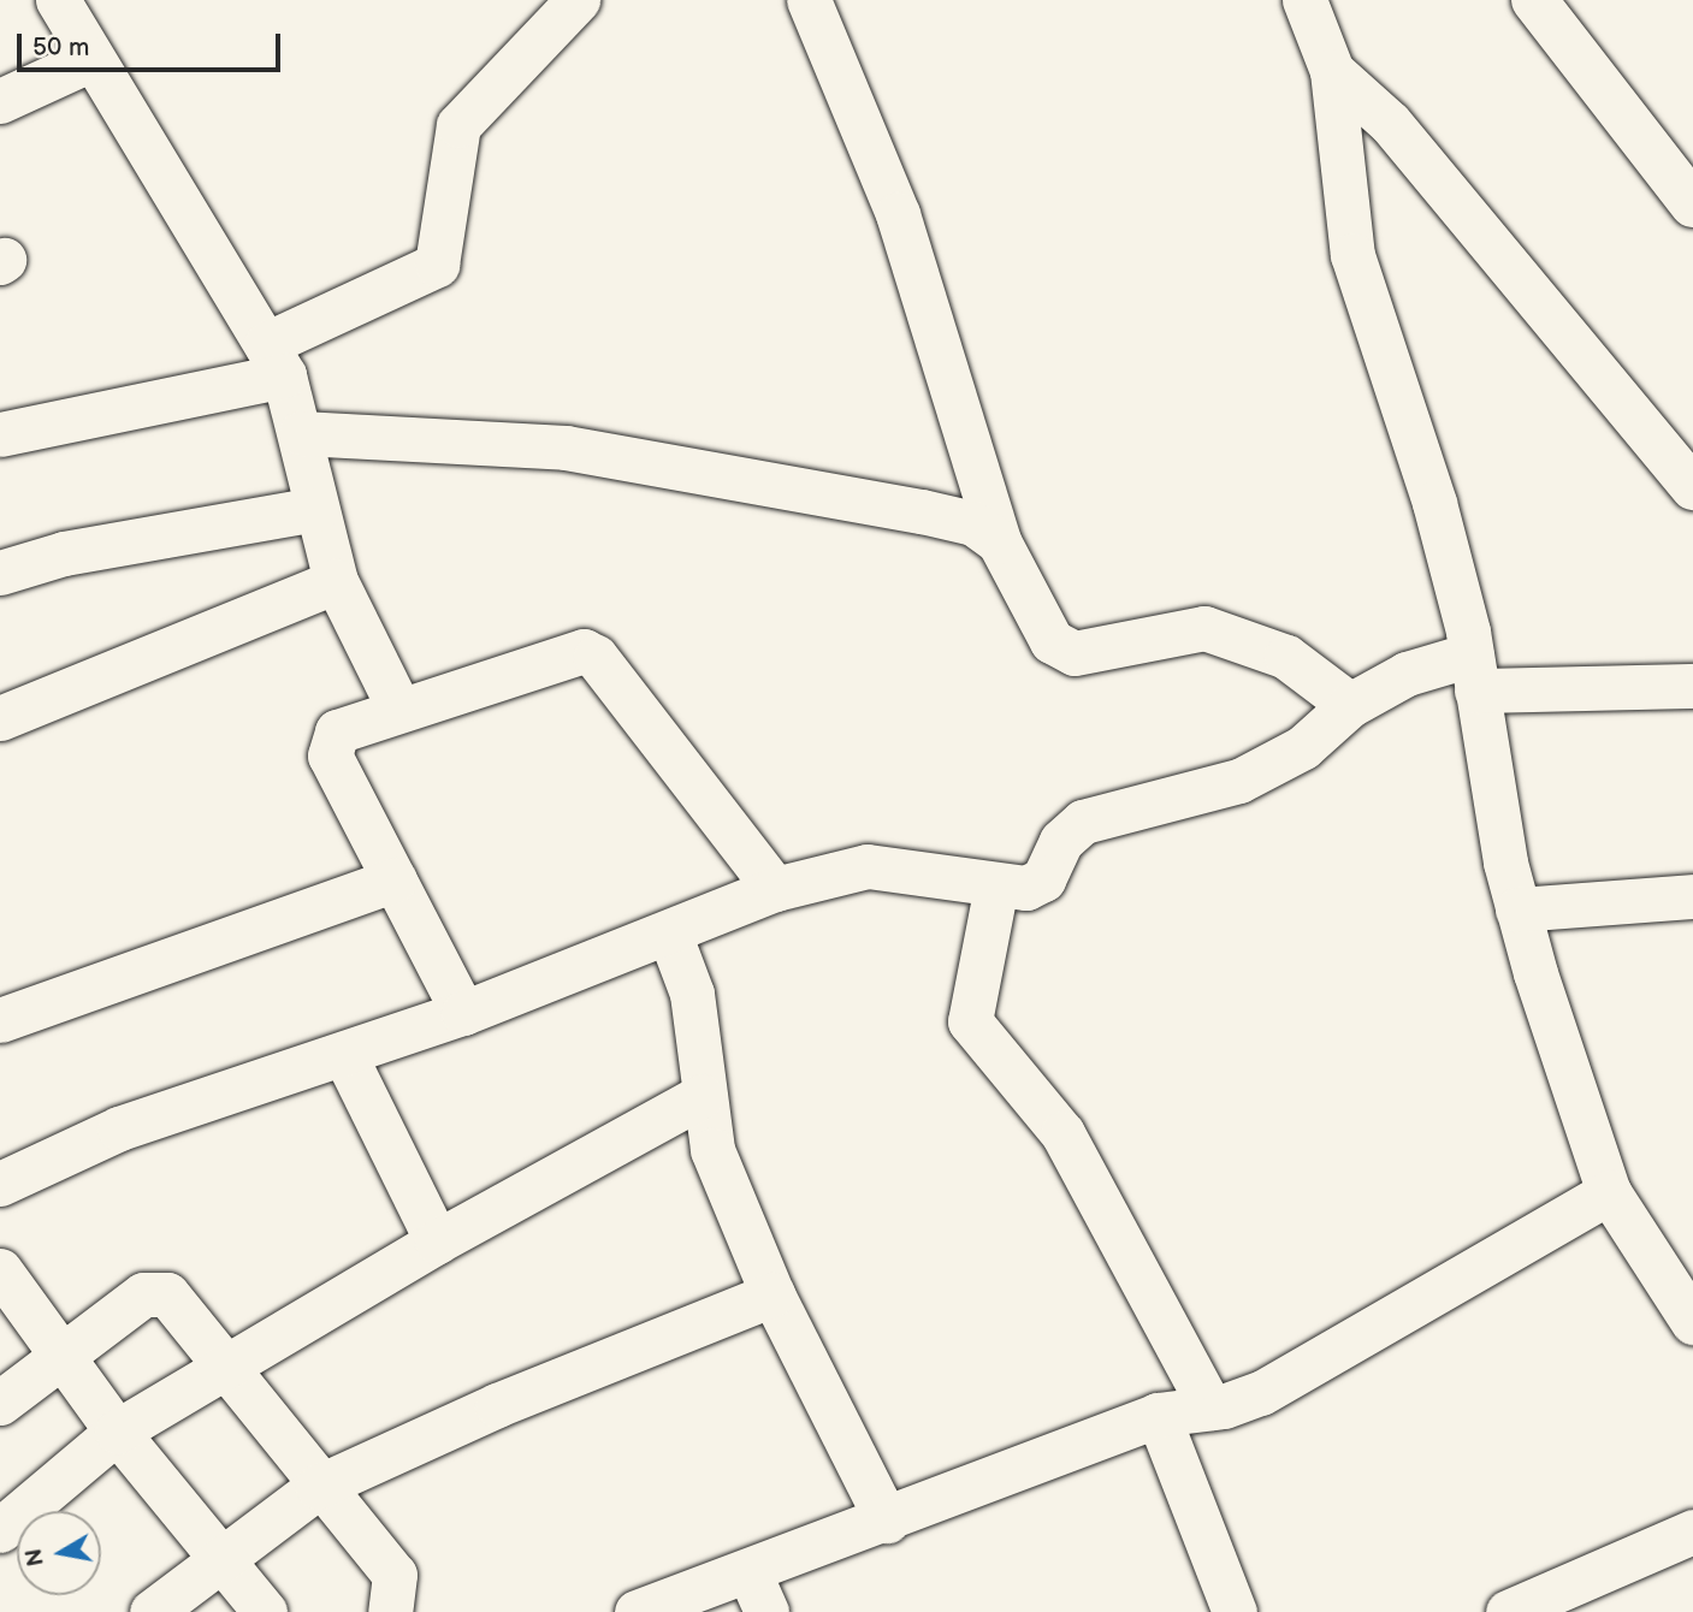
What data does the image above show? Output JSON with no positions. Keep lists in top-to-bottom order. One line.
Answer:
{"scale_bar":"50 m","north":"left"}
